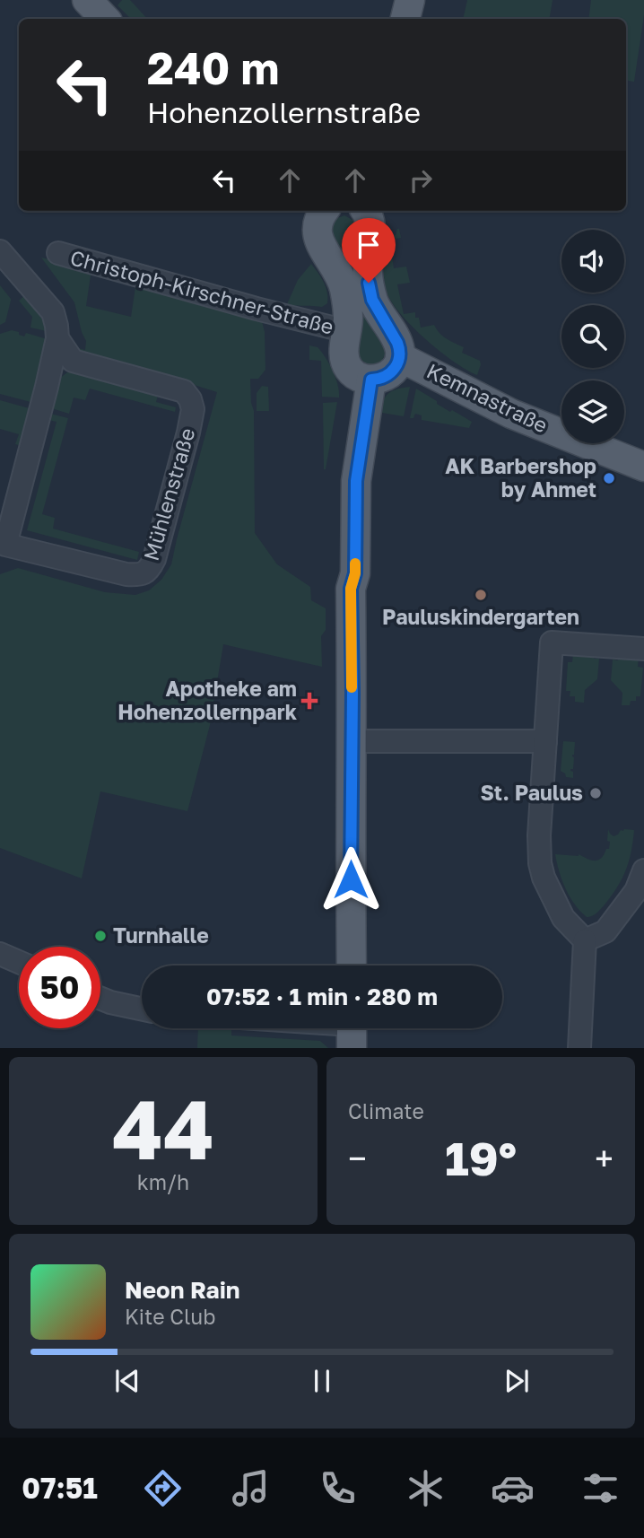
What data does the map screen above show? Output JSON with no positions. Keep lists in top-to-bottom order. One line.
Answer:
{"streets":{"main road":["Kemnastraße"],"street":["Christoph-Kirschner-Straße","Mühlenstraße"]},"places":{"other":["AK Barbershop by Ahmet","Pauluskindergarten","St. Paulus","Turnhalle"],"health":["Apotheke am Hohenzollernpark"]},"page":{"turn":["240 m","Hohenzollernstraße"],"limit":"50","trip":"07:52 · 1 min · 280 m","tile":[["44","km/h"],"Climate"],"heat":["−","19°","+"],"song":["Neon Rain","Kite Club"],"tabs":"07:51"}}
